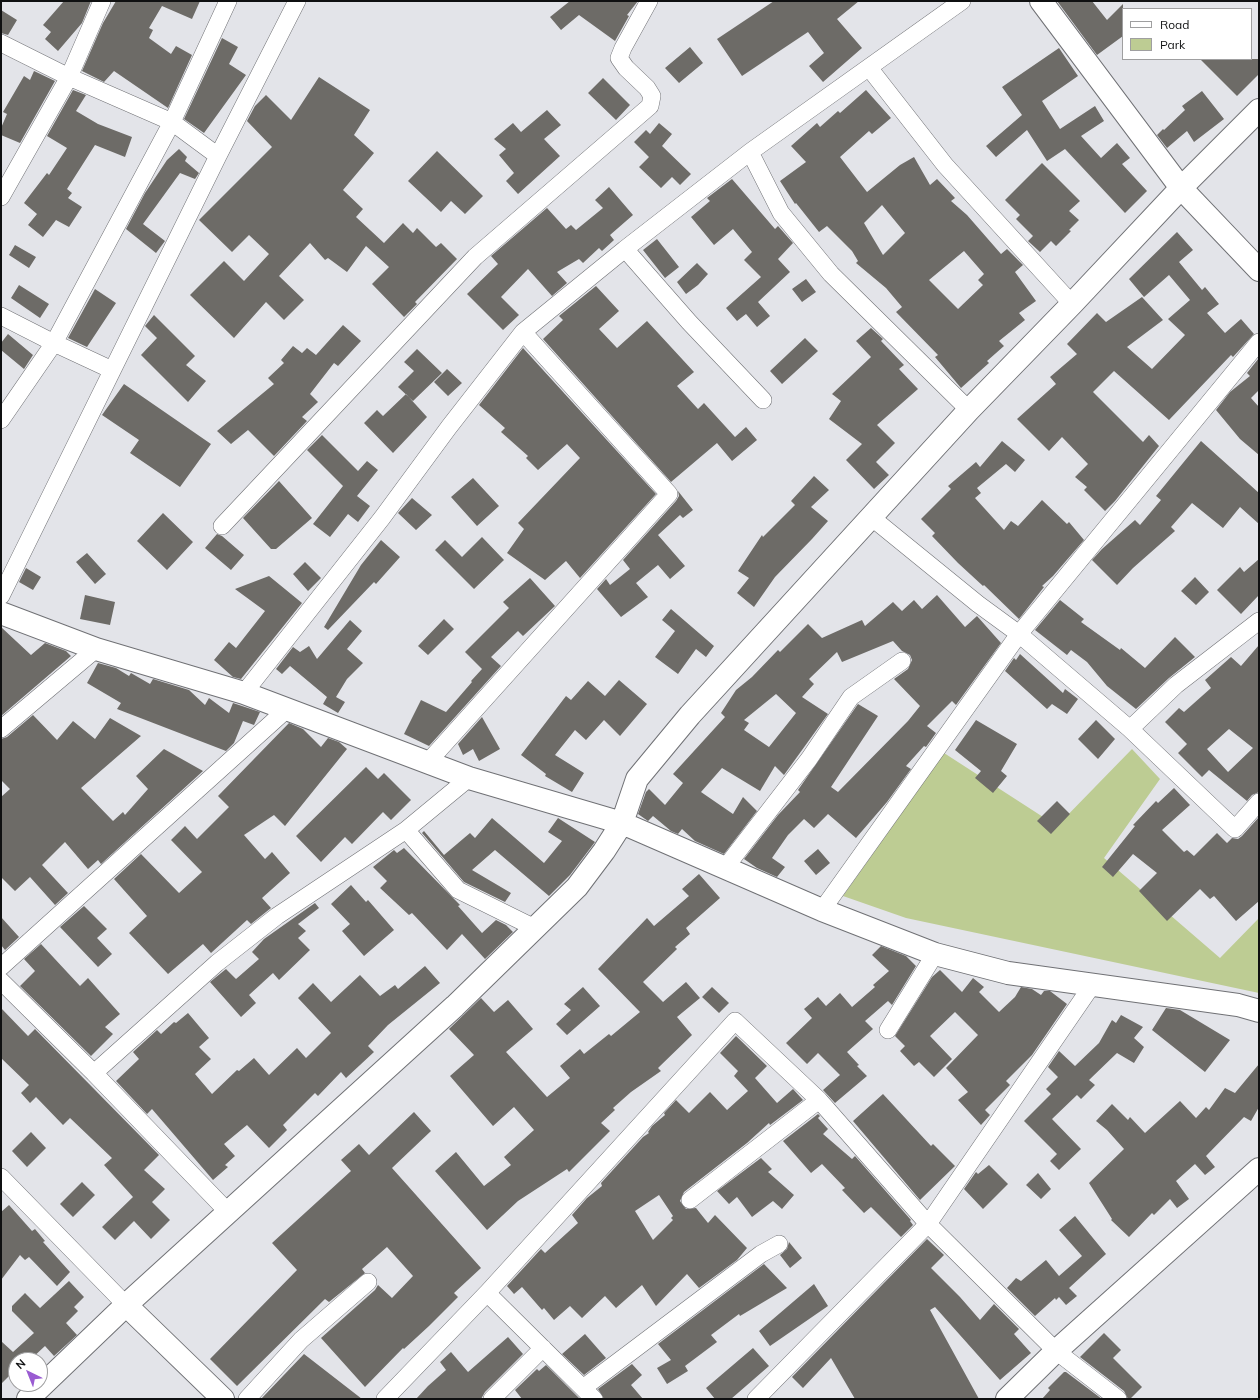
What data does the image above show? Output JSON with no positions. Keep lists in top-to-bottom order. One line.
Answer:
{"legend":["Road","Park"],"north":"top left"}
